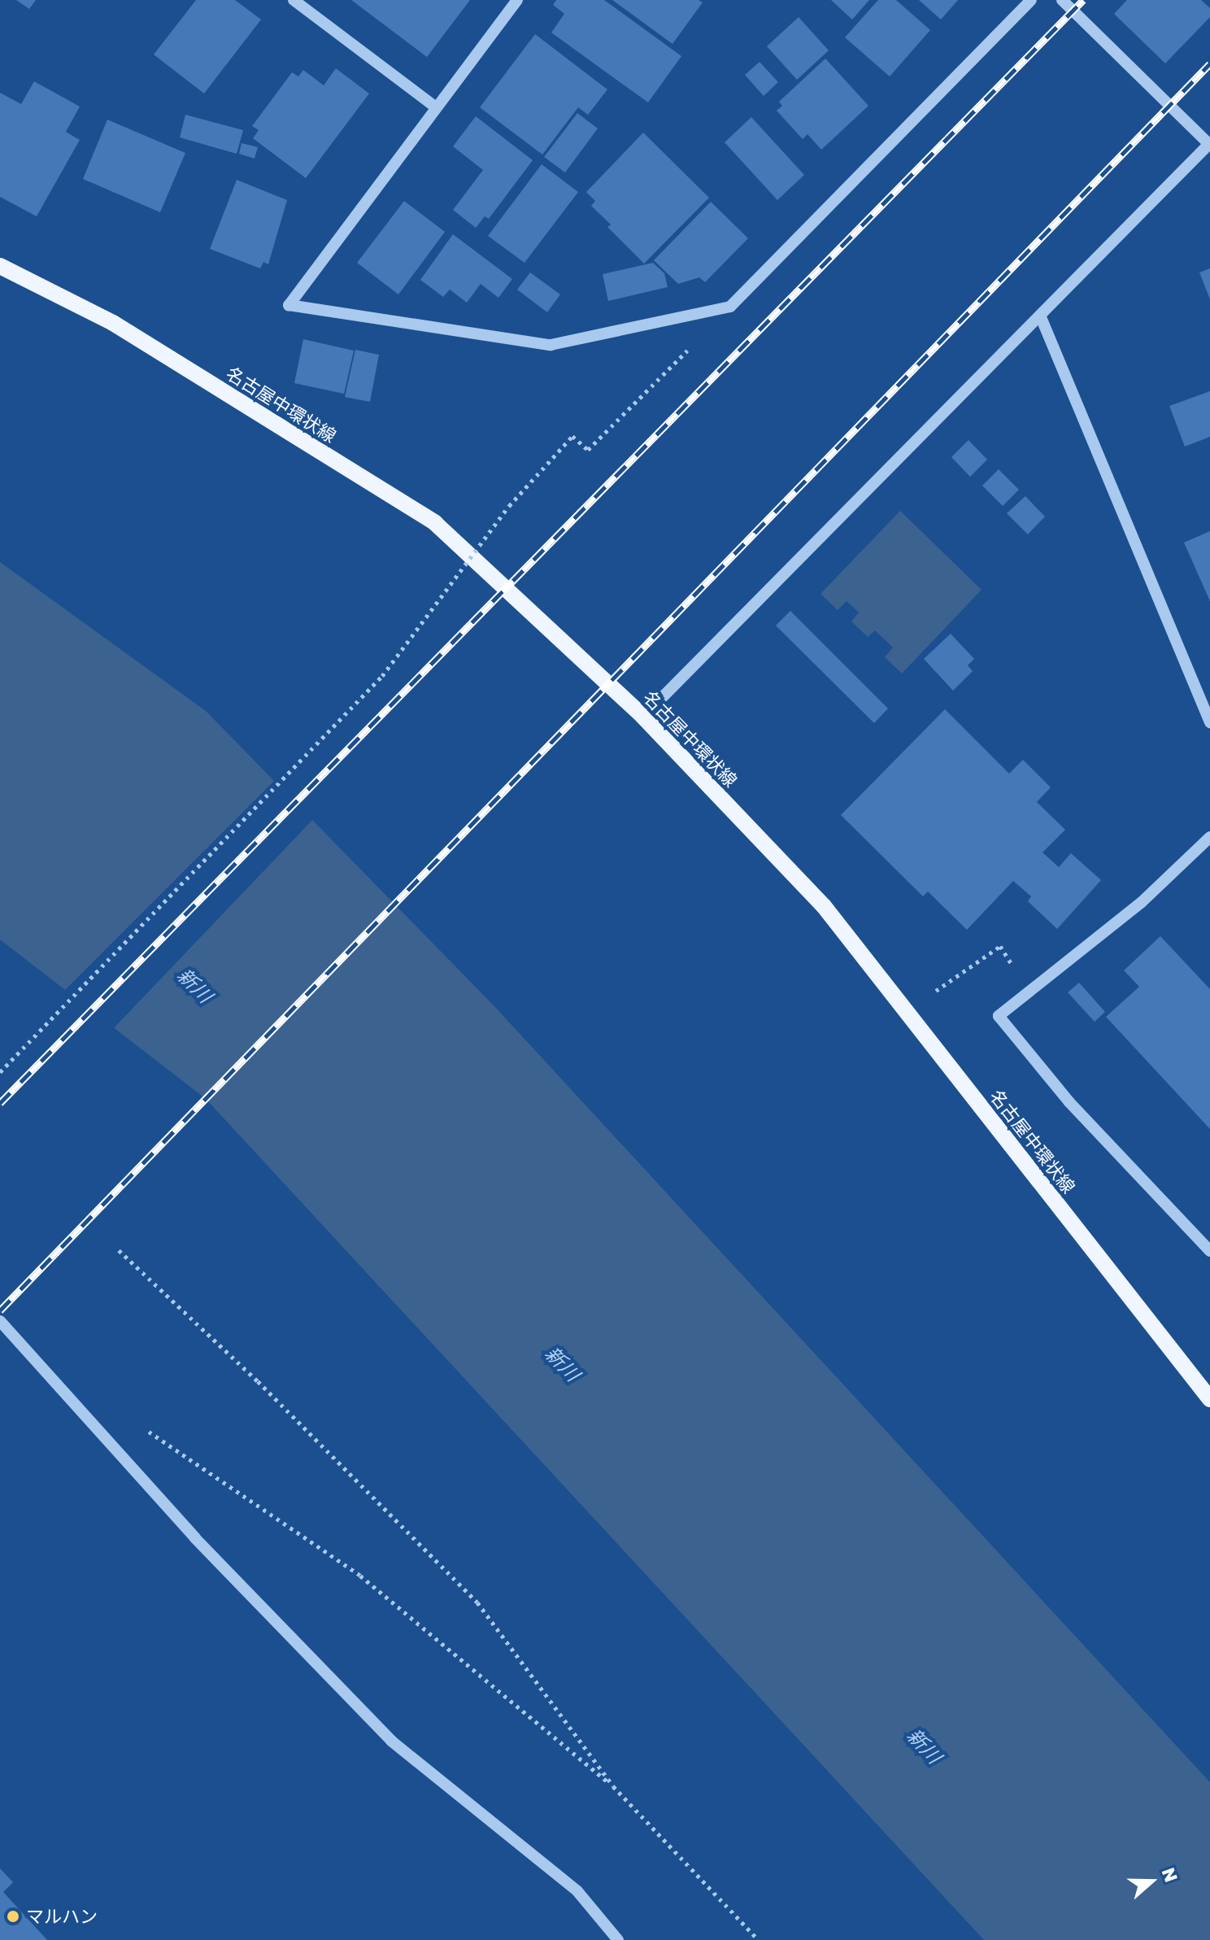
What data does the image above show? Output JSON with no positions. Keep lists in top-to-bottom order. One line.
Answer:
{"streets":{"main road":["名古屋中環状線"]},"water":["新川"],"places":["マルハン"],"north":"right"}
